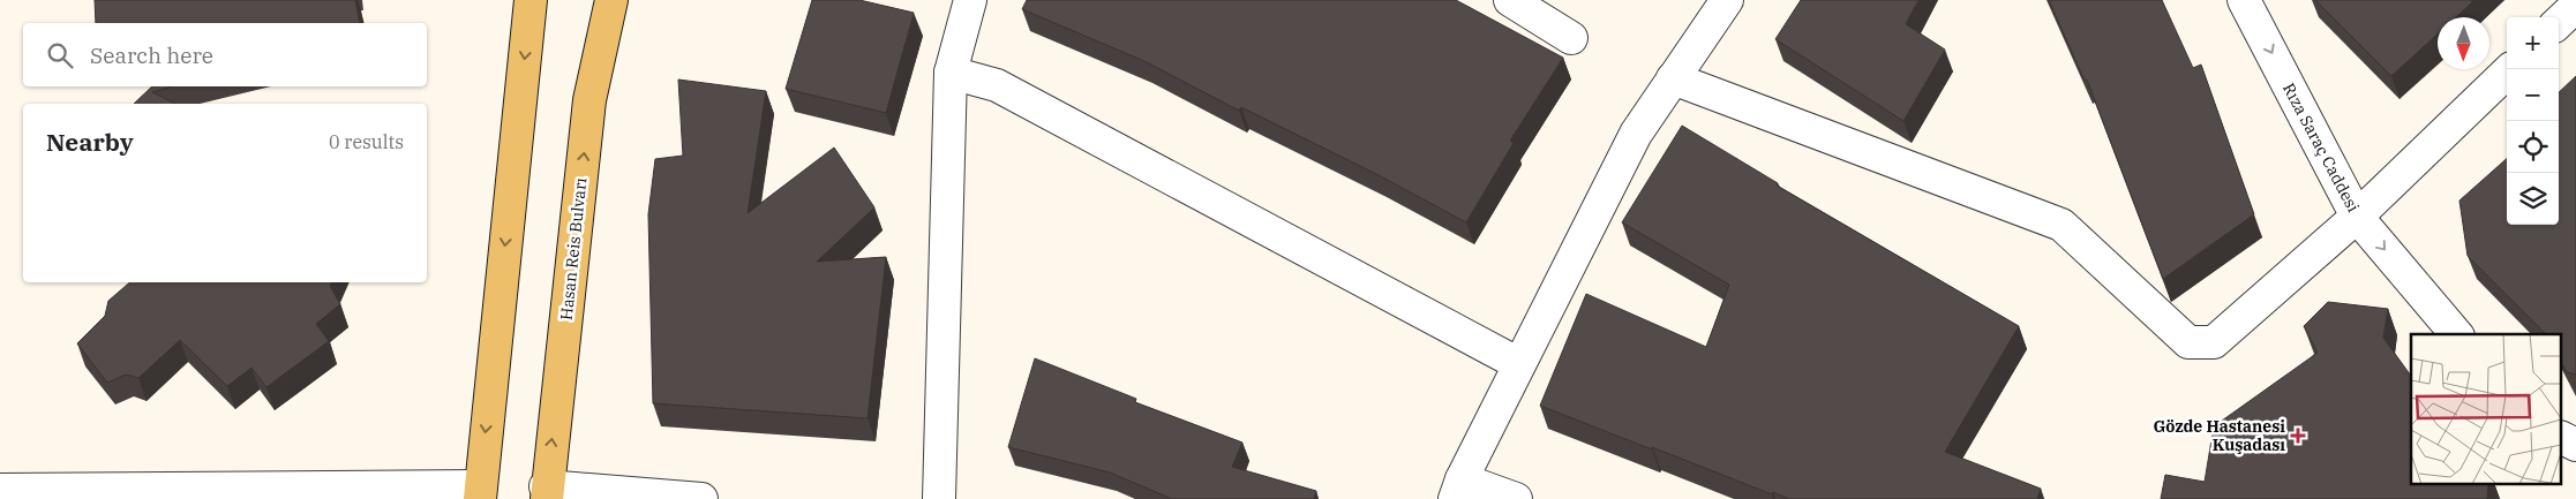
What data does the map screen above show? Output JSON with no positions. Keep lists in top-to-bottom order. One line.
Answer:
{"streets":{"main road":["Hasan Reis Bulvarı"],"street":["Rıza Saraç Caddesi"]},"one_way":["Rıza Saraç Caddesi"],"places":{"health":["Gözde Hastanesi Kuşadası"]},"north":"bottom","page":{"map_buttons":["+","−"],"search":"Search here","heading":["Nearby","0 results"]}}
